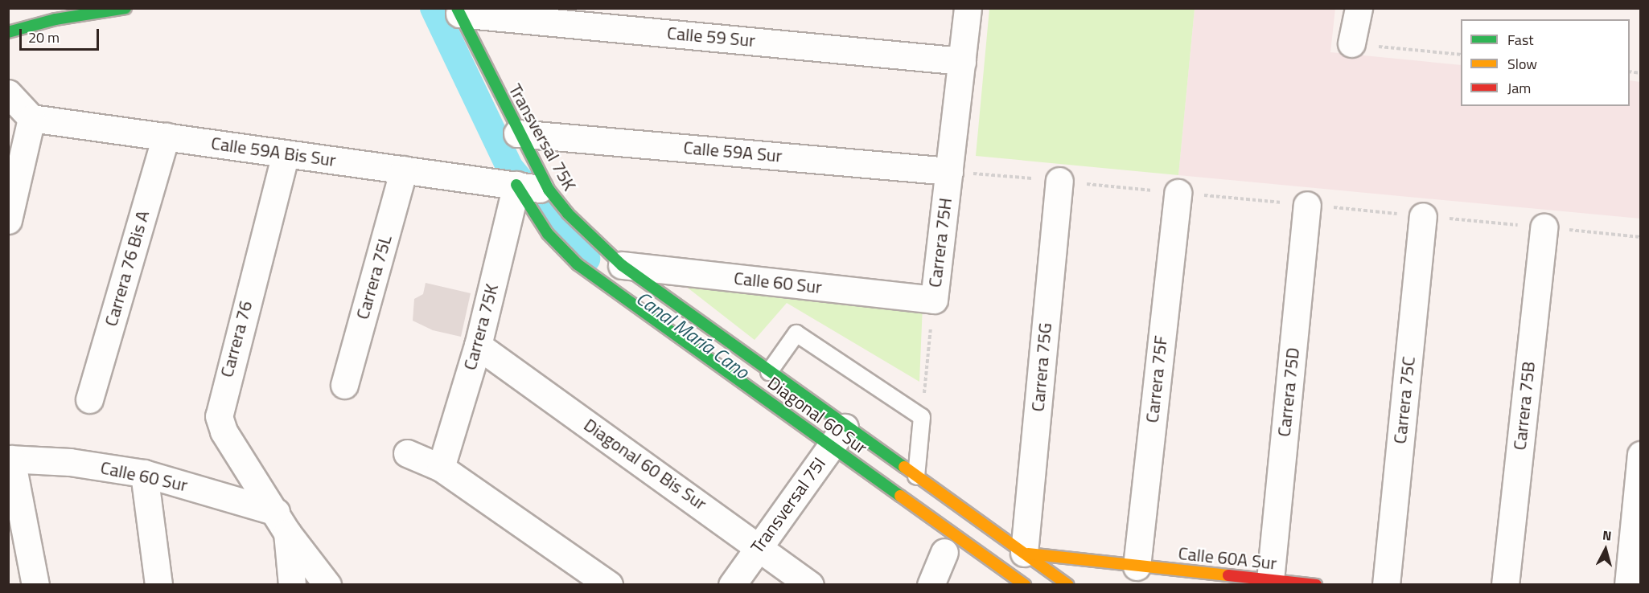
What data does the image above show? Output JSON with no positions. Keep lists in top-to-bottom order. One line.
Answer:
{"streets":{"street":["Calle 59 Sur","Transversal 75K","Calle 59A Bis Sur","Calle 59A Sur","Carrera 75H","Carrera 76 Bis A","Carrera 75L","Calle 60 Sur","Carrera 75K","Carrera 76","Carrera 75G","Carrera 75F","Carrera 75D","Carrera 75C","Carrera 75B","Diagonal 60 Sur","Diagonal 60 Bis Sur","Transversal 75I","Calle 60A Sur"]},"crossings":[["Calle 59 Sur","Transversal 75K"],["Calle 59 Sur","Carrera 75H"],["Transversal 75K","Calle 59A Bis Sur"],["Transversal 75K","Calle 59A Sur"],["Transversal 75K","Calle 60 Sur"],["Transversal 75K","Diagonal 60 Sur"],["Calle 59A Bis Sur","Carrera 76 Bis A"],["Calle 59A Bis Sur","Carrera 75L"],["Calle 59A Bis Sur","Carrera 75K"],["Calle 59A Bis Sur","Carrera 76"],["Calle 59A Bis Sur","Diagonal 60 Sur"],["Calle 59A Sur","Carrera 75H"],["Carrera 75H","Calle 60 Sur"],["Calle 60 Sur","Carrera 76"],["Calle 60 Sur","Diagonal 60 Sur"],["Carrera 75K","Diagonal 60 Sur"],["Carrera 75K","Diagonal 60 Bis Sur"],["Carrera 75G","Diagonal 60 Sur"],["Carrera 75G","Calle 60A Sur"],["Carrera 75F","Calle 60A Sur"],["Carrera 75D","Calle 60A Sur"],["Diagonal 60 Sur","Transversal 75I"],["Diagonal 60 Sur","Calle 60A Sur"],["Diagonal 60 Bis Sur","Transversal 75I"]],"water":["Canal María Cano"],"legend":["Fast","Slow","Jam"],"scale_bar":"20 m","north":"top"}
